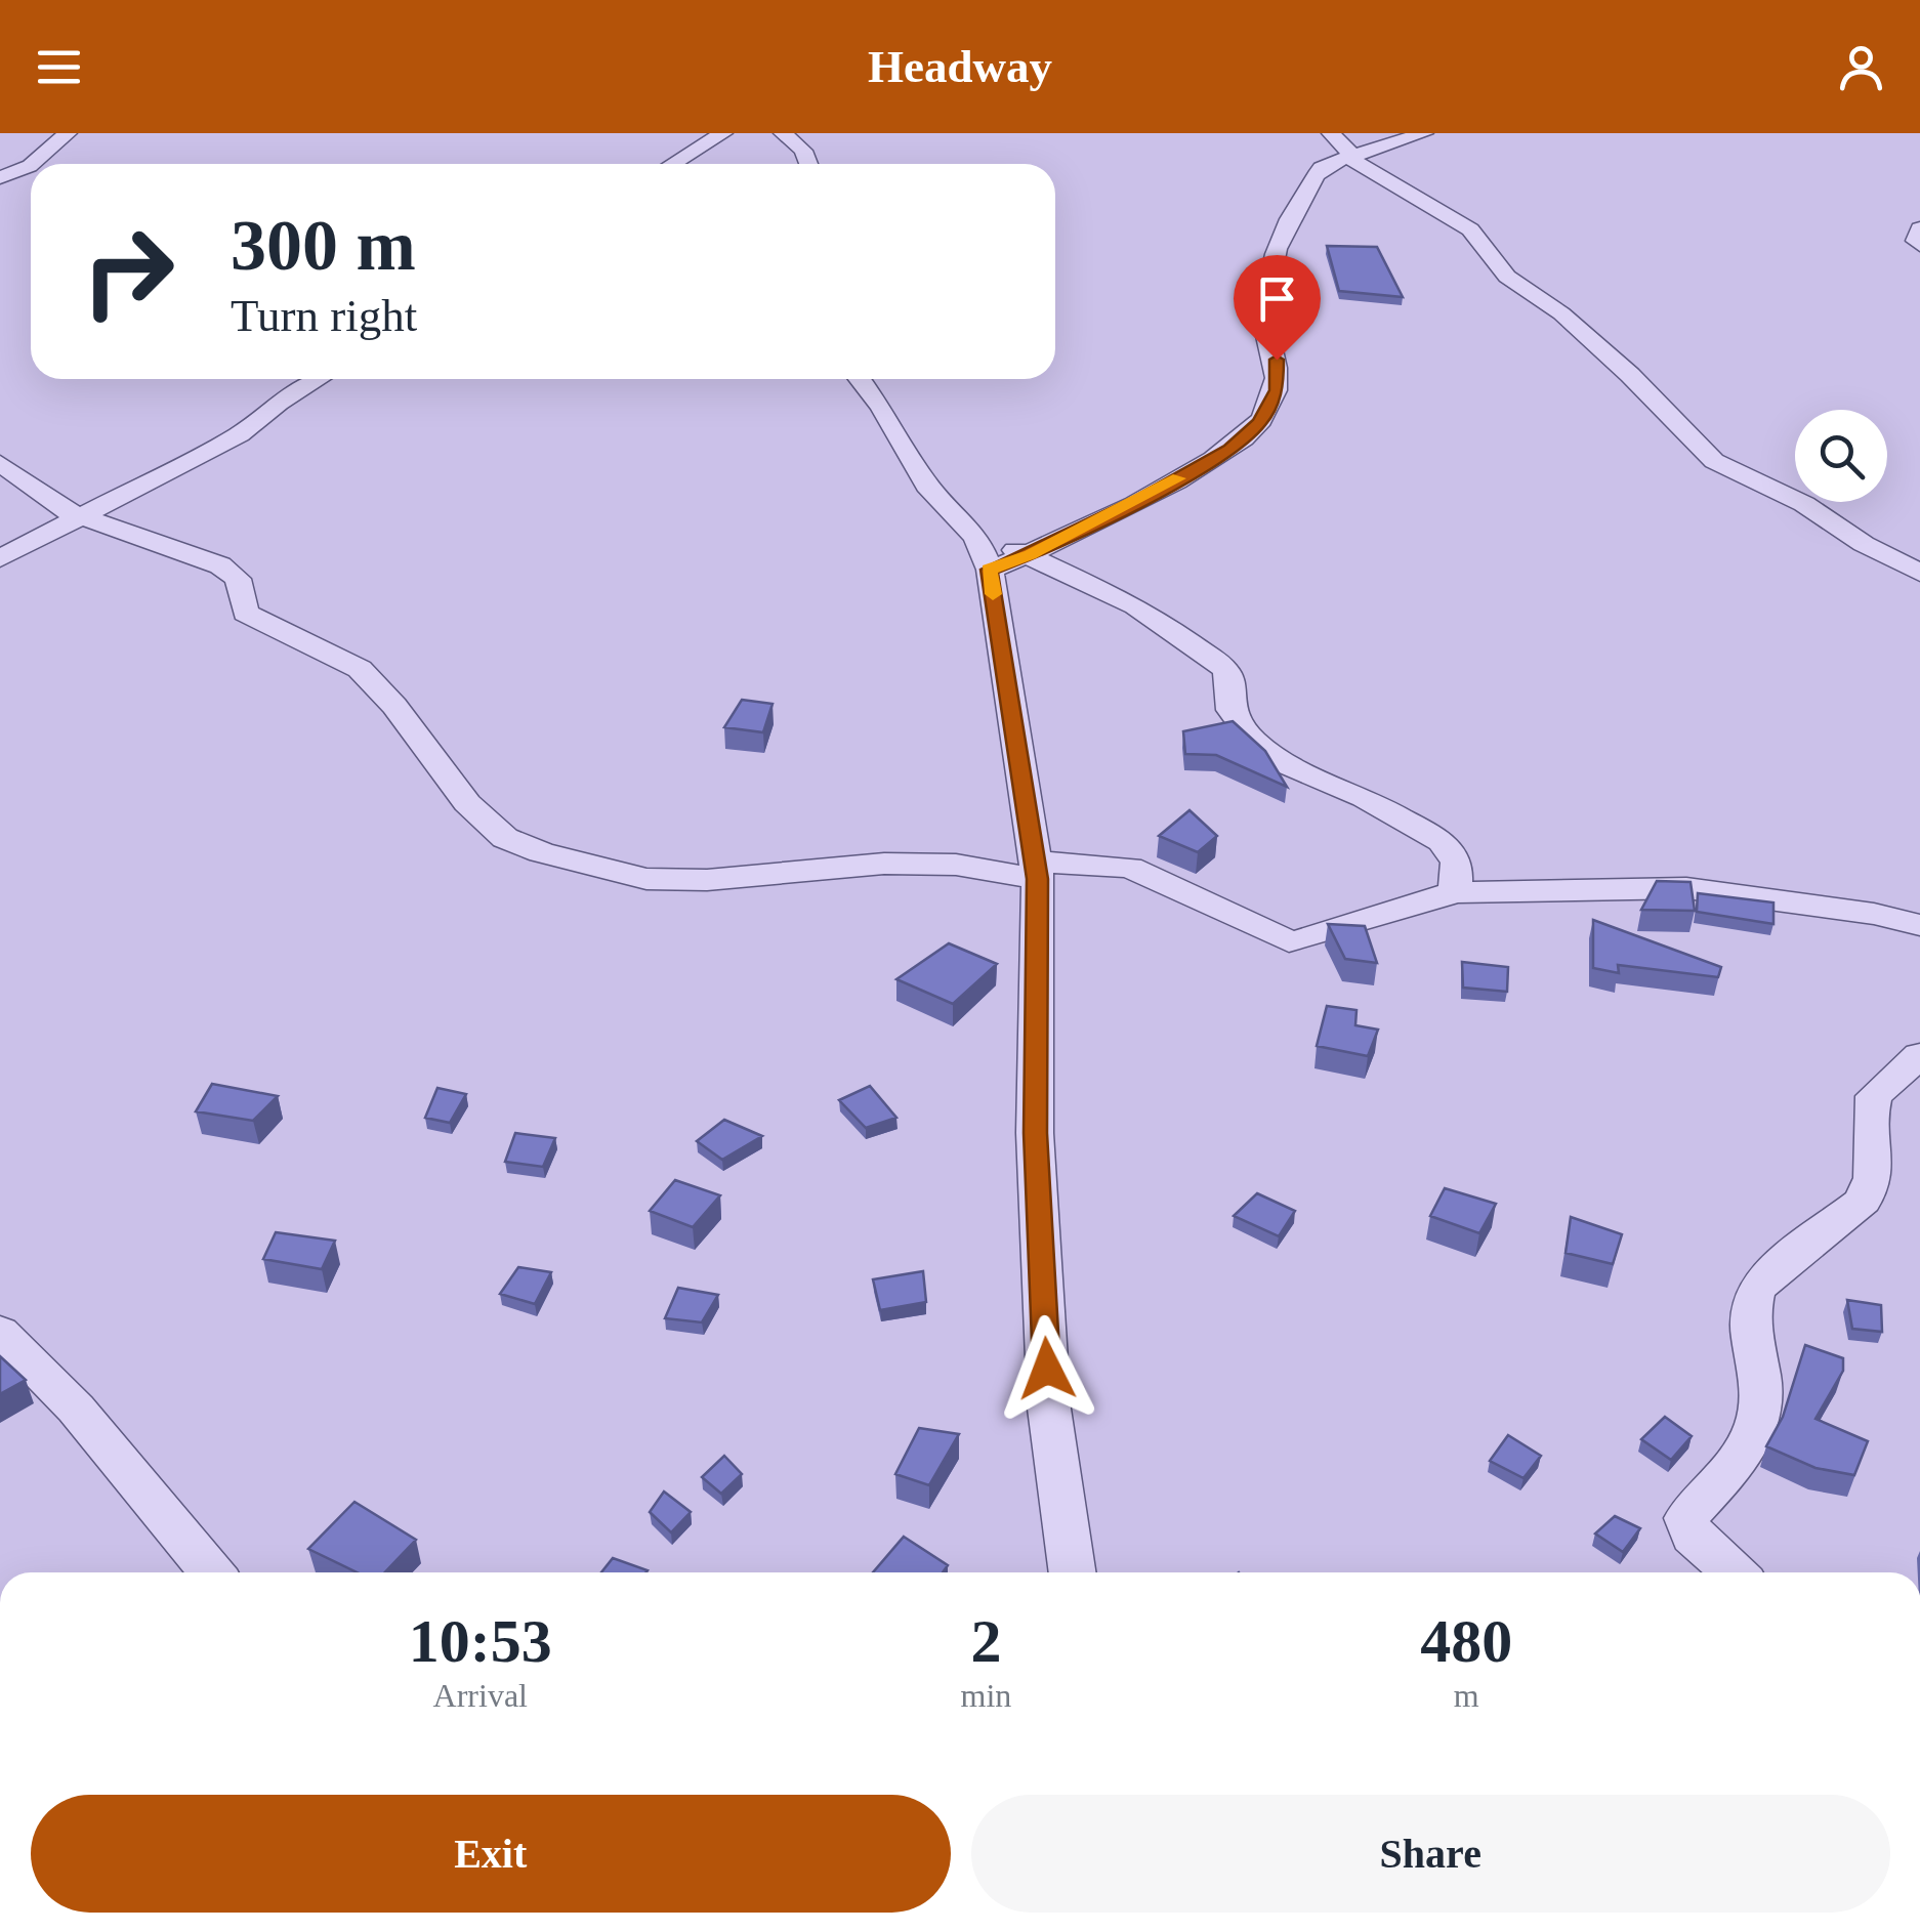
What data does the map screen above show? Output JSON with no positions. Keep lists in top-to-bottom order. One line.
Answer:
{"page":{"header":"Headway","turn":["300 m","Turn right"],"eta":["10:53","Arrival","2","min","480","m"],"buttons":["Exit","Share"]}}
